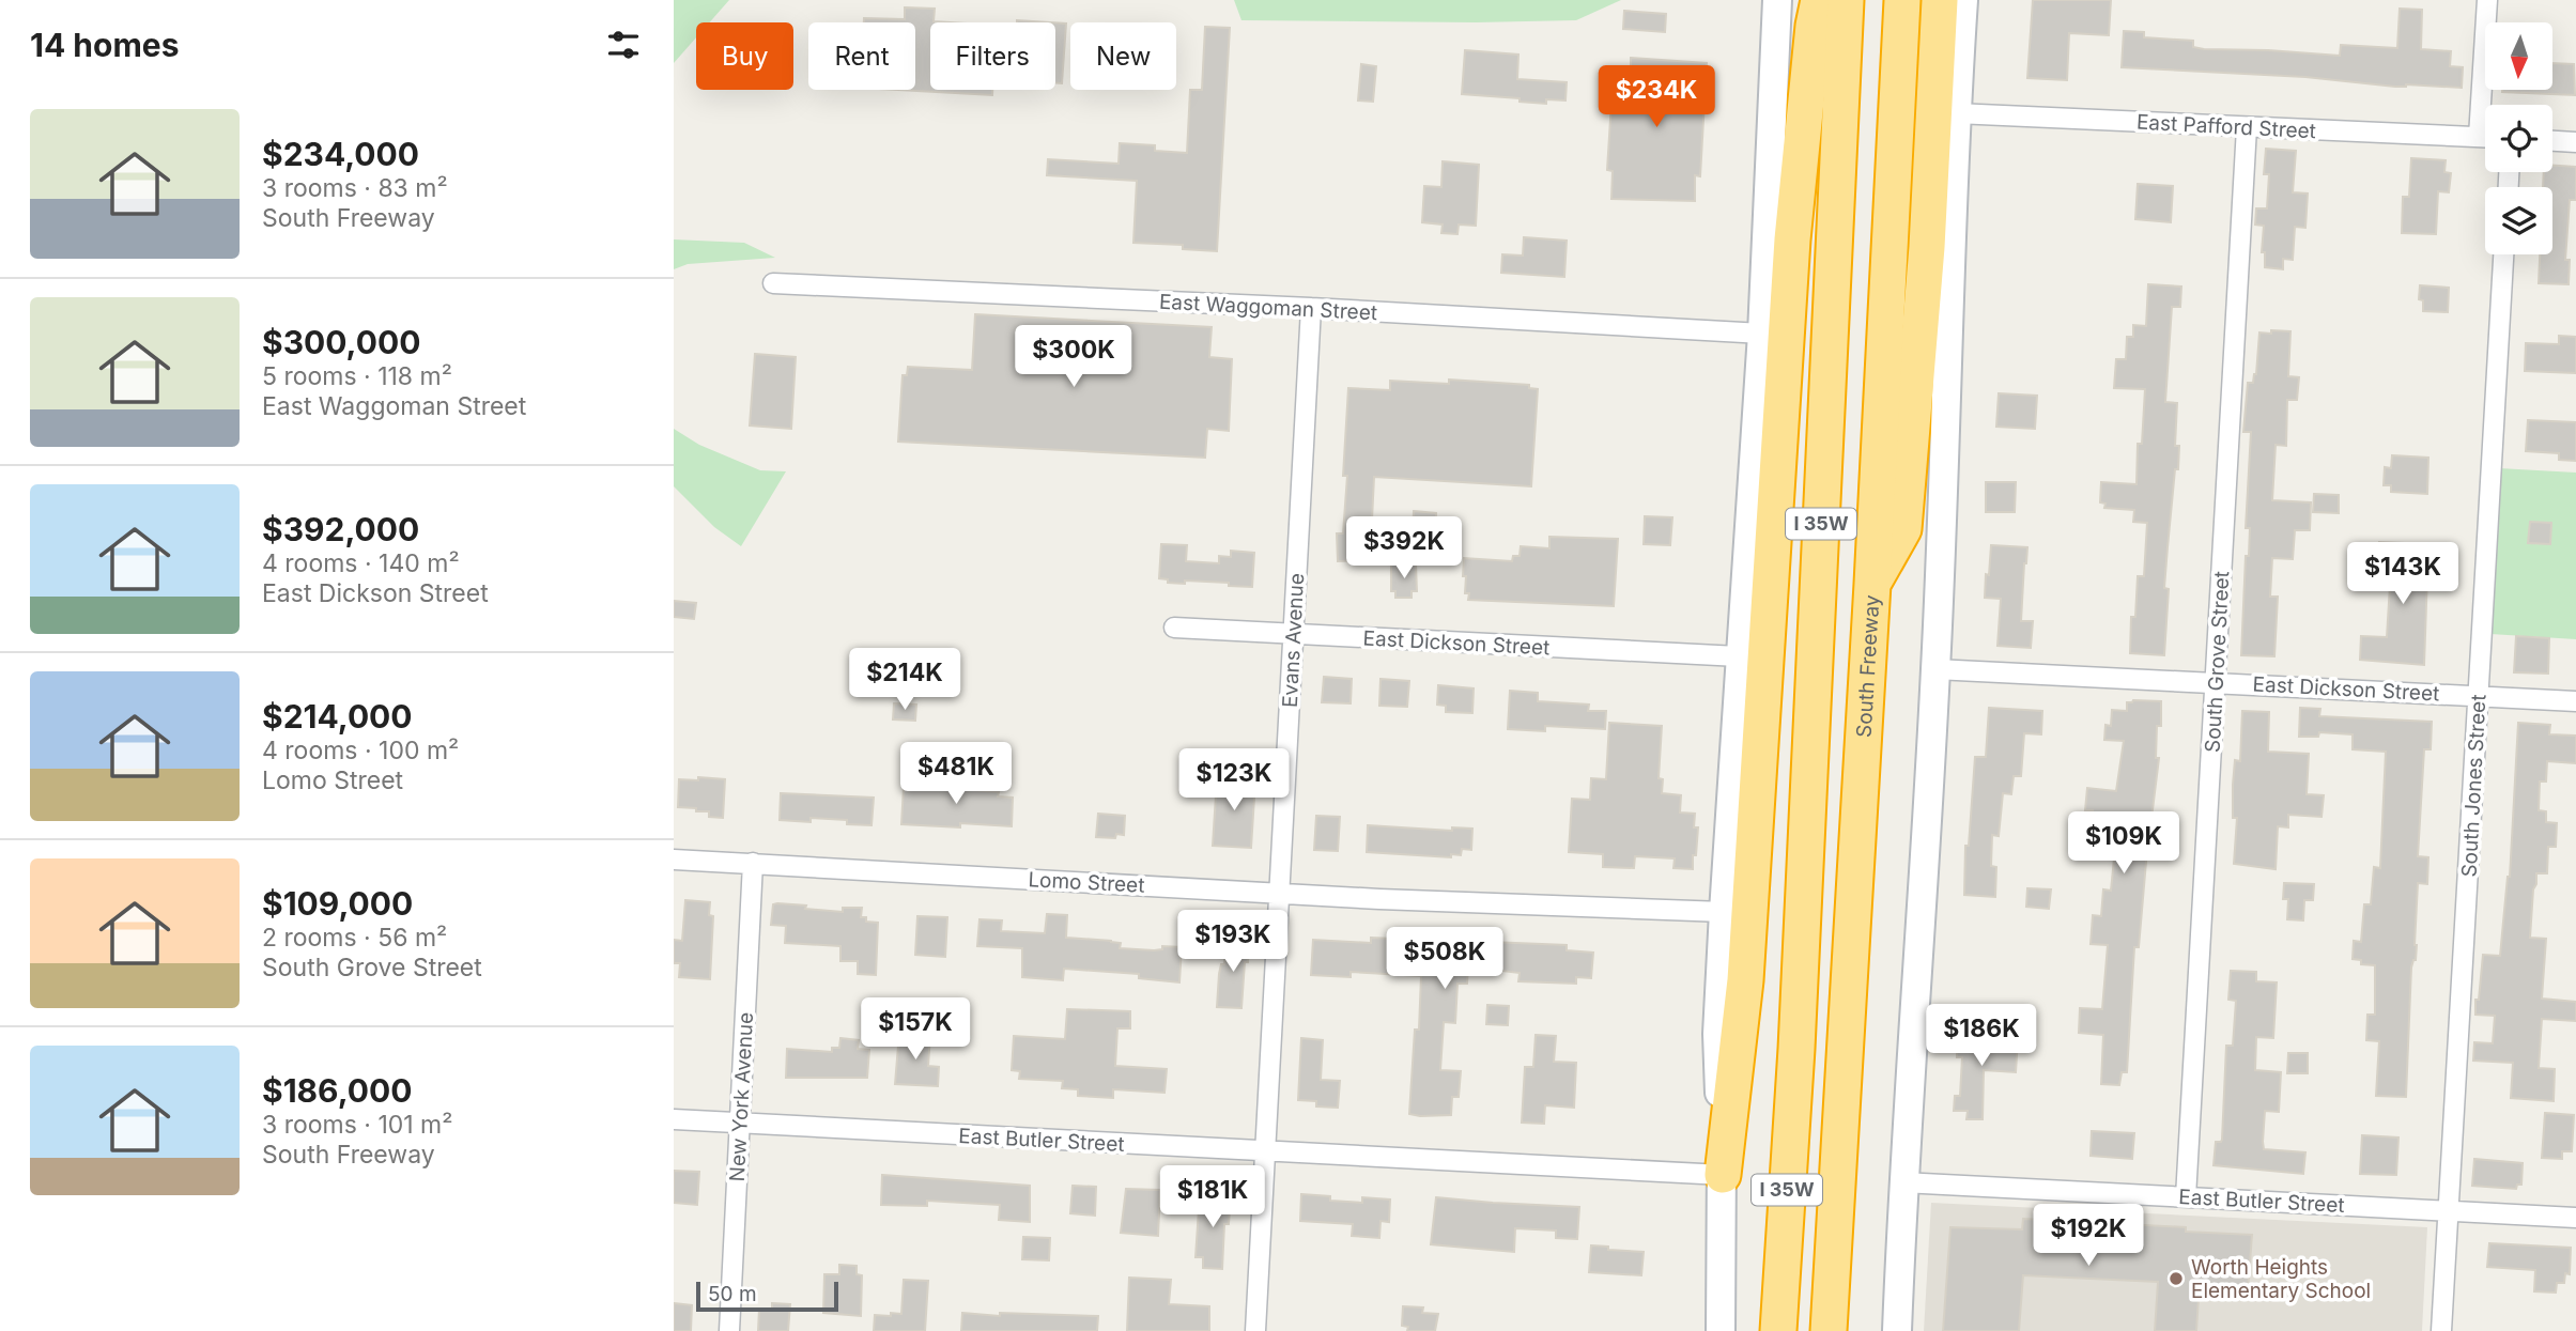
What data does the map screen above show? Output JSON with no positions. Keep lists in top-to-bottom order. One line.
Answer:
{"streets":{"highway":["I 35W","South Freeway"],"street":["East Pafford Street","East Waggoman Street","Evans Avenue","East Dickson Street","South Grove Street","South Jones Street","Lomo Street","New York Avenue","East Butler Street"]},"crossings":[["East Pafford Street","South Grove Street"],["East Waggoman Street","Evans Avenue"],["Evans Avenue","East Dickson Street"],["Evans Avenue","Lomo Street"],["Evans Avenue","East Butler Street"],["East Dickson Street","South Grove Street"],["East Dickson Street","South Jones Street"],["South Grove Street","East Butler Street"],["South Jones Street","East Butler Street"],["Lomo Street","New York Avenue"],["New York Avenue","East Butler Street"]],"places":["Worth Heights Elementary School"],"scale_bar":"50 m","north":"bottom","page":{"heading":"14 homes","chip":["Buy","Rent","Filters","New"],"price":["$234K","$300K","$392K","$143K","$214K","$481K","$123K","$109K","$193K","$508K","$157K","$186K","$181K","$192K"],"list":[{"name":"$234,000","note":"3 rooms · 83 m² · South Freeway"},{"name":"$300,000","note":"5 rooms · 118 m² · East Waggoman Street"},{"name":"$392,000","note":"4 rooms · 140 m² · East Dickson Street"},{"name":"$214,000","note":"4 rooms · 100 m² · Lomo Street"},{"name":"$109,000","note":"2 rooms · 56 m² · South Grove Street"},{"name":"$186,000","note":"3 rooms · 101 m² · South Freeway"}],"scale":"50 m"}}
